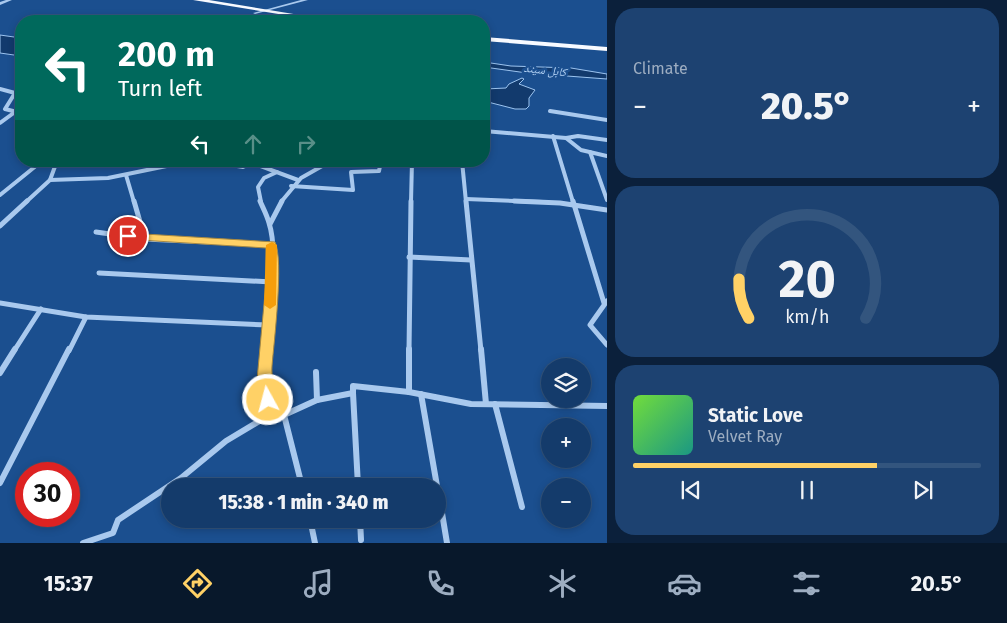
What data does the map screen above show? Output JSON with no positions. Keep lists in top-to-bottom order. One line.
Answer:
{"water":["کابل سيند"],"page":{"tile":"Climate","turn":["200 m","Turn left"],"heat":["−","20.5°","+"],"map_buttons":["+","−"],"song":["Static Love","Velvet Ray"],"limit":"30","trip":"15:38 · 1 min · 340 m","tabs":["15:37","20.5°"],"gauge":["20","km/h"]}}
